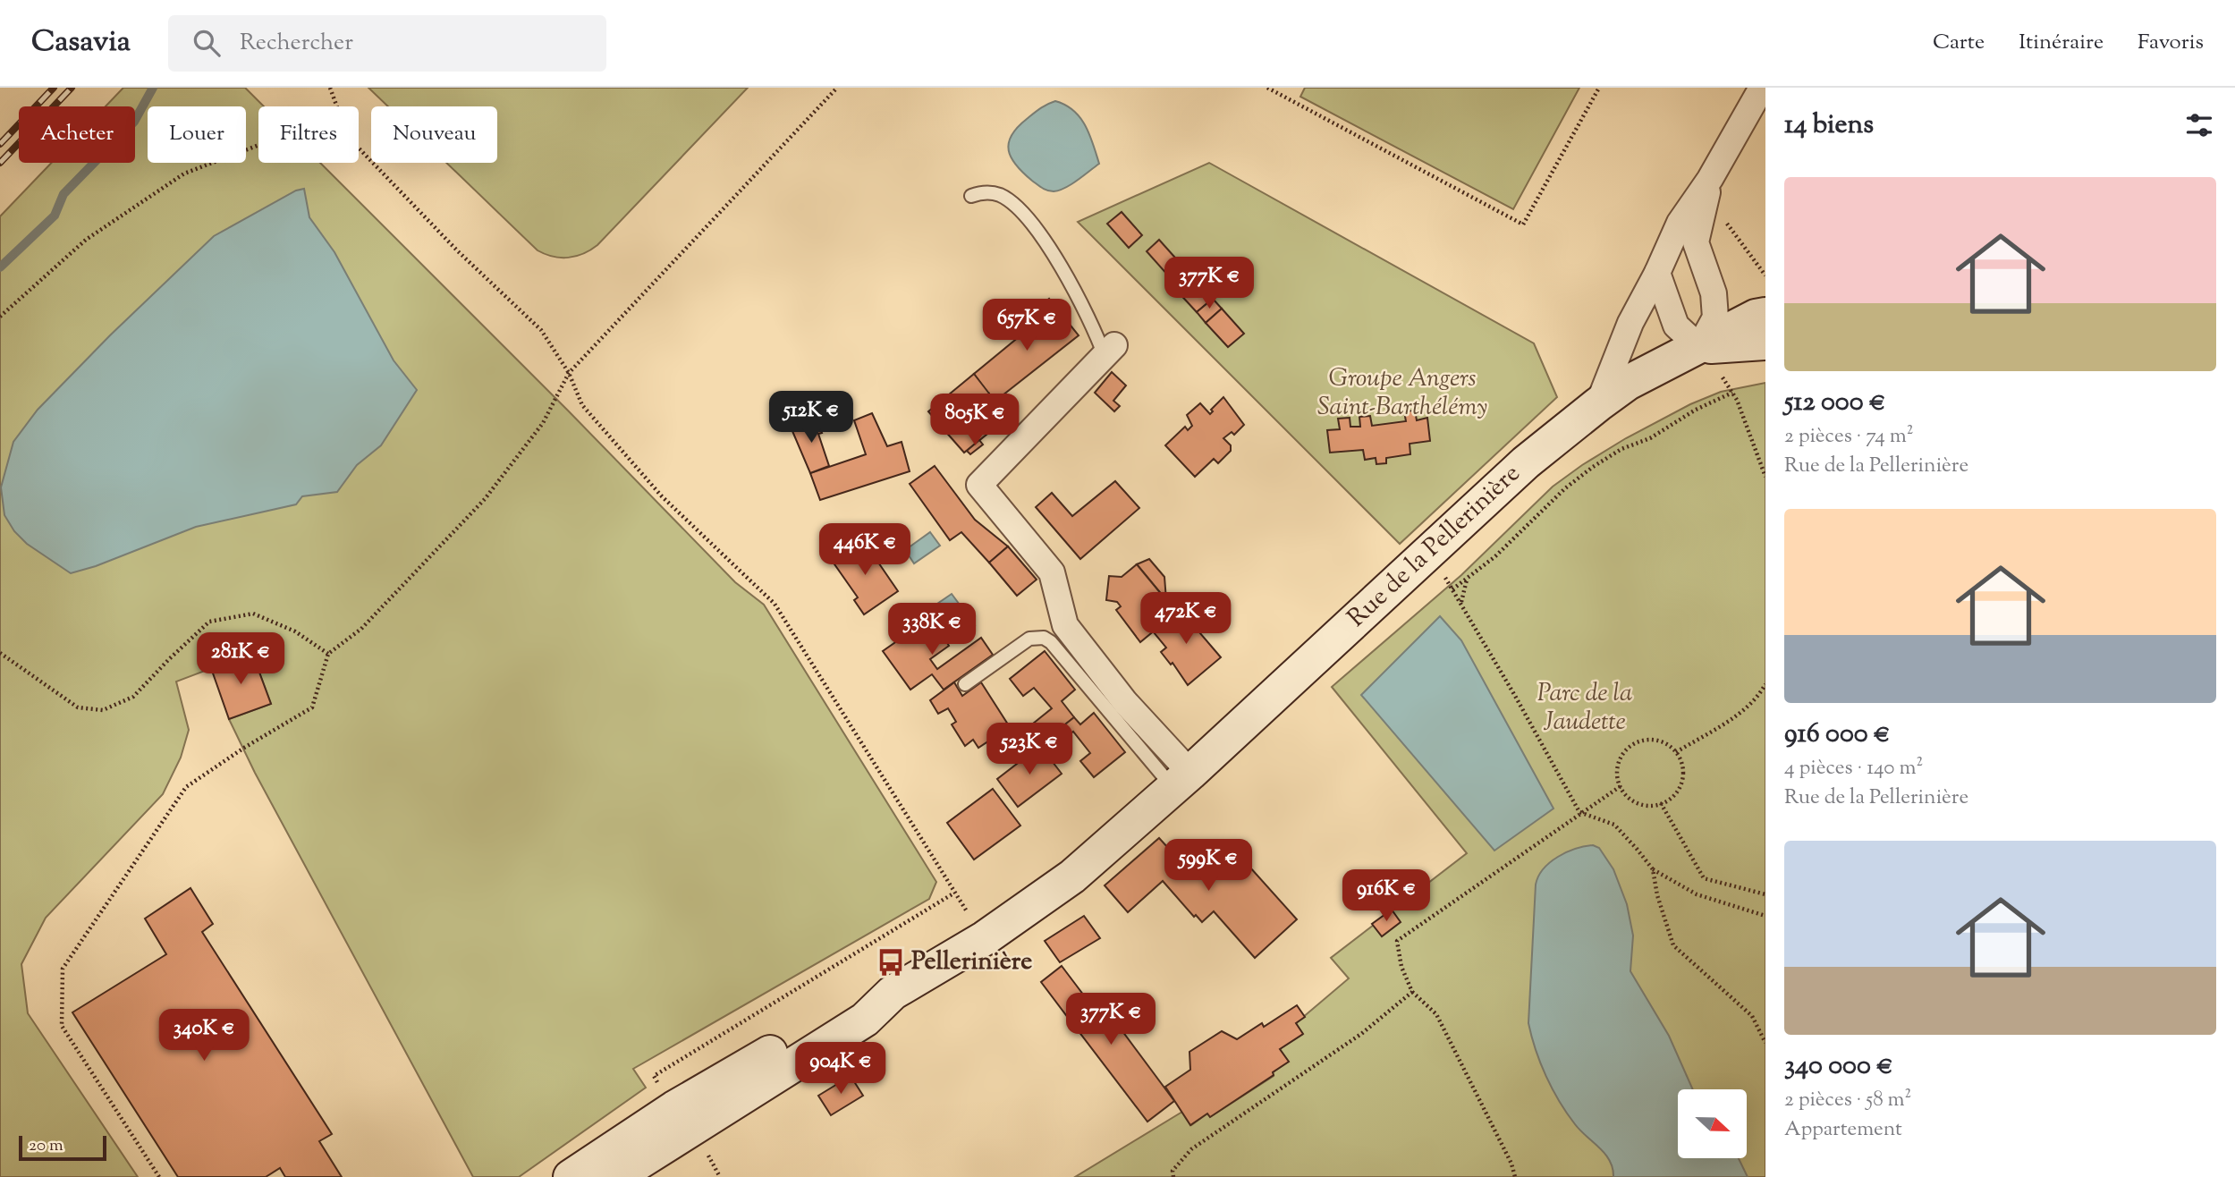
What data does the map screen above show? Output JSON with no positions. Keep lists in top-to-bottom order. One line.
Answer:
{"streets":{"street":["Rue de la Pellerinière"]},"parks":["Groupe Angers Saint-Barthélémy","Parc de la Jaudette"],"places":{"bus stop":["Pellerinière"]},"scale_bar":"20 m","north":"right","page":{"header":"Casavia","search":"Rechercher","nav":["Carte","Itinéraire","Favoris"],"heading":"14 biens","chip":["Acheter","Louer","Filtres","Nouveau"],"list":[{"name":"512 000 €","note":"2 pièces · 74 m² · Rue de la Pellerinière"},{"name":"916 000 €","note":"4 pièces · 140 m² · Rue de la Pellerinière"},{"name":"340 000 €","note":"2 pièces · 58 m² · Appartement"}],"price":["377K €","657K €","512K €","805K €","446K €","472K €","338K €","281K €","523K €","599K €","916K €","377K €","340K €","904K €"],"scale":"20 m"}}
